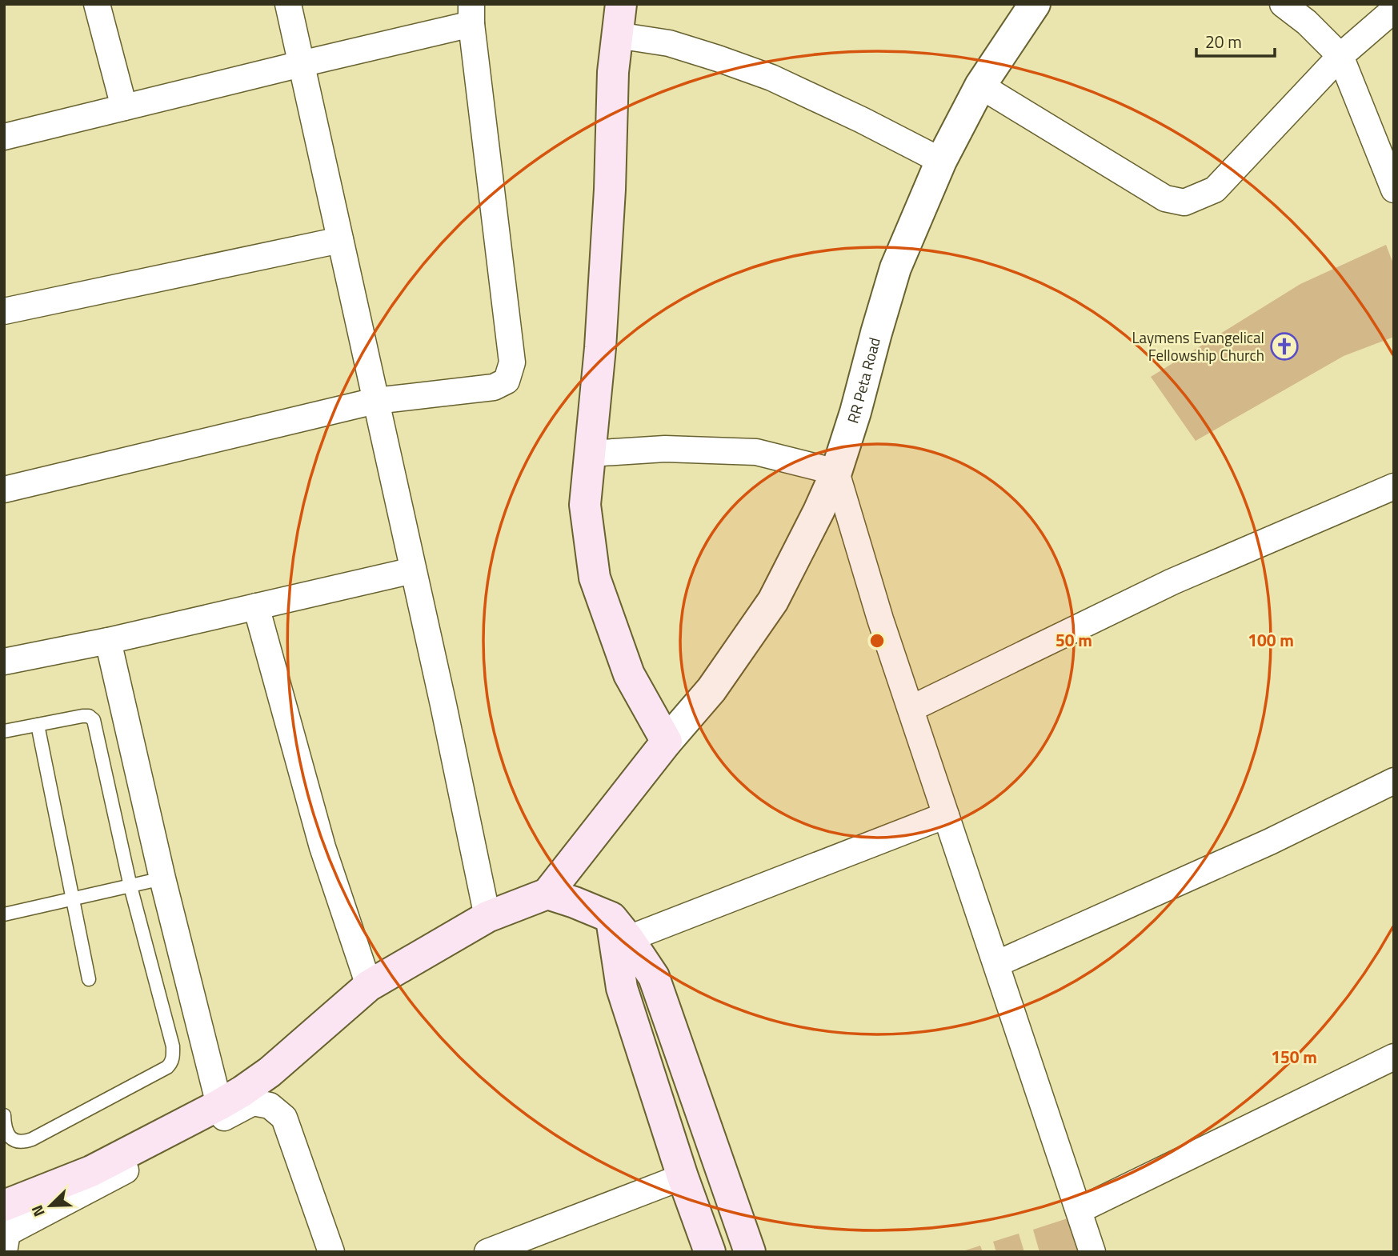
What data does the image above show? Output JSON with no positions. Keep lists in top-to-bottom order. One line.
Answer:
{"streets":{"street":["RR Peta Road"]},"places":{"church":["Laymens Evangelical Fellowship Church"]},"scale_bar":"20 m","north":"bottom left","rings":["50 m","100 m","150 m"]}
